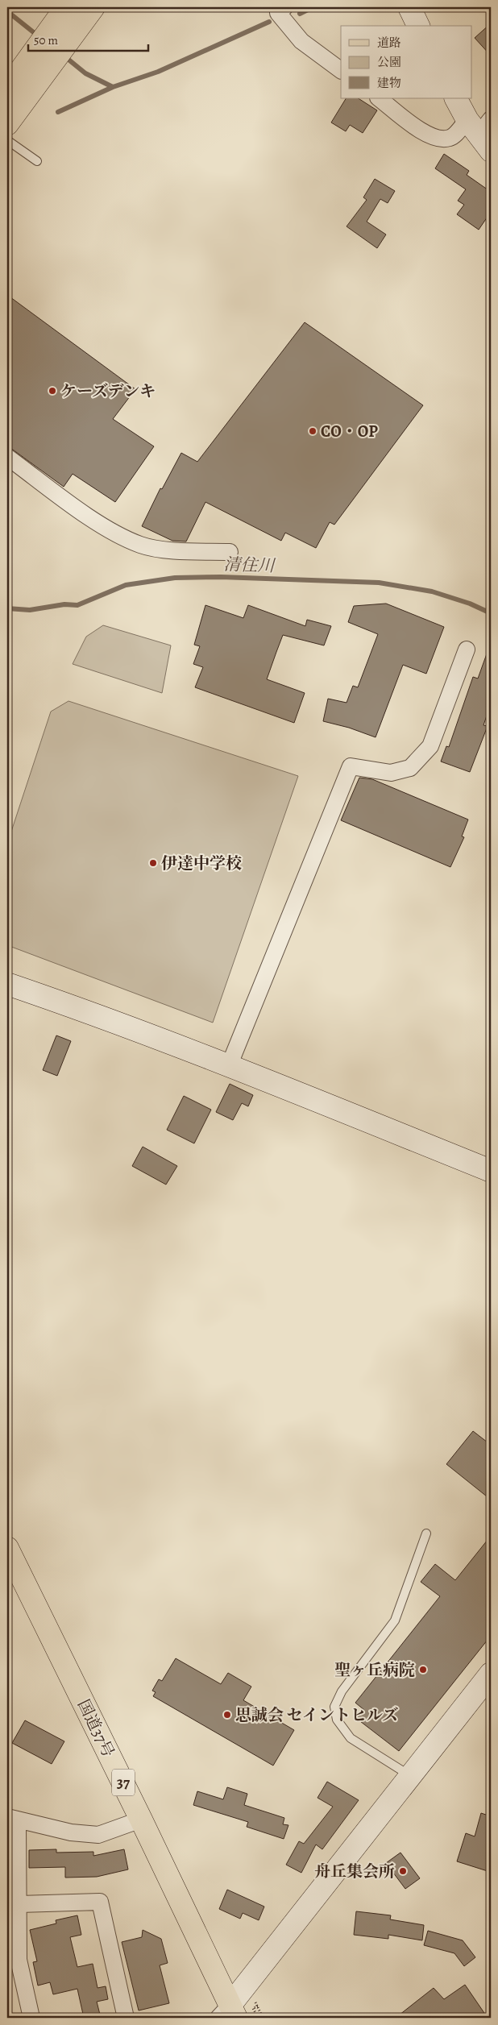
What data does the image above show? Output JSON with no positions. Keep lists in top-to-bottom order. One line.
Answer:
{"streets":{"main road":["国道37号","37"]},"water":["清住川"],"places":["ケーズデンキ","CO・OP","伊達中学校","聖ヶ丘病院","思誠会 セイントヒルズ","舟丘集会所"],"legend":["道路","公園","建物"],"scale_bar":"50 m"}
